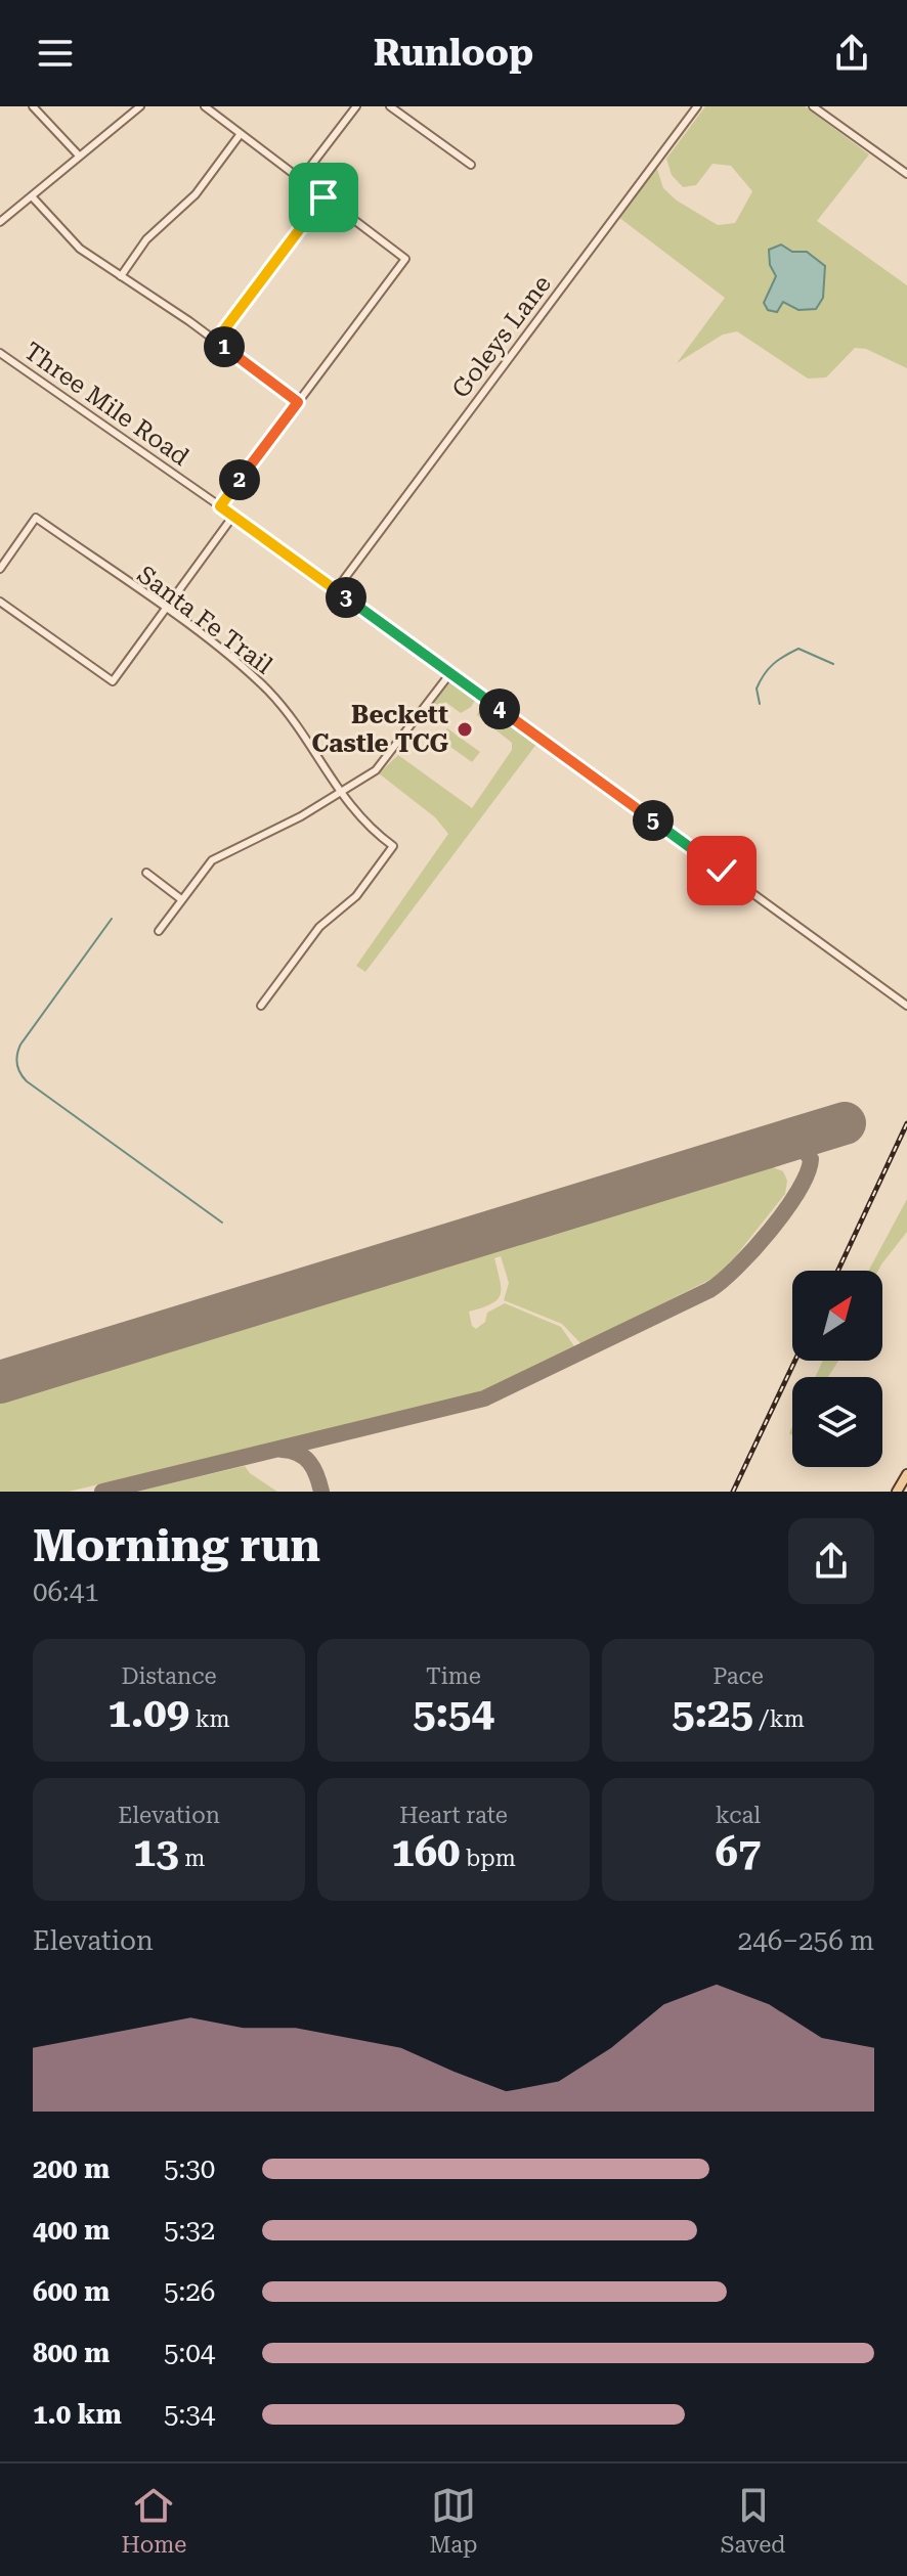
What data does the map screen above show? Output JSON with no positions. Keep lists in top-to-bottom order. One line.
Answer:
{"streets":{"street":["Goleys Lane","Three Mile Road","Santa Fe Trail"]},"crossings":[["Goleys Lane","Three Mile Road"]],"places":["Beckett Castle TCG"],"north":"top right","page":{"header":"Runloop","pins":["1","2","3","4","5"],"heading":["Morning run","06:41"],"stats":[["Distance","1.09 km"],["Time","5:54"],["Pace","5:25 /km"],["Elevation","13 m"],["Heart rate","160 bpm"],["kcal","67"]],"chart":["Elevation","246–256 m"],"list":[{"name":"200 m","note":"5:30"},{"name":"400 m","note":"5:32"},{"name":"600 m","note":"5:26"},{"name":"800 m","note":"5:04"},{"name":"1.0 km","note":"5:34"}],"tabs":["Home","Map","Saved"]}}
